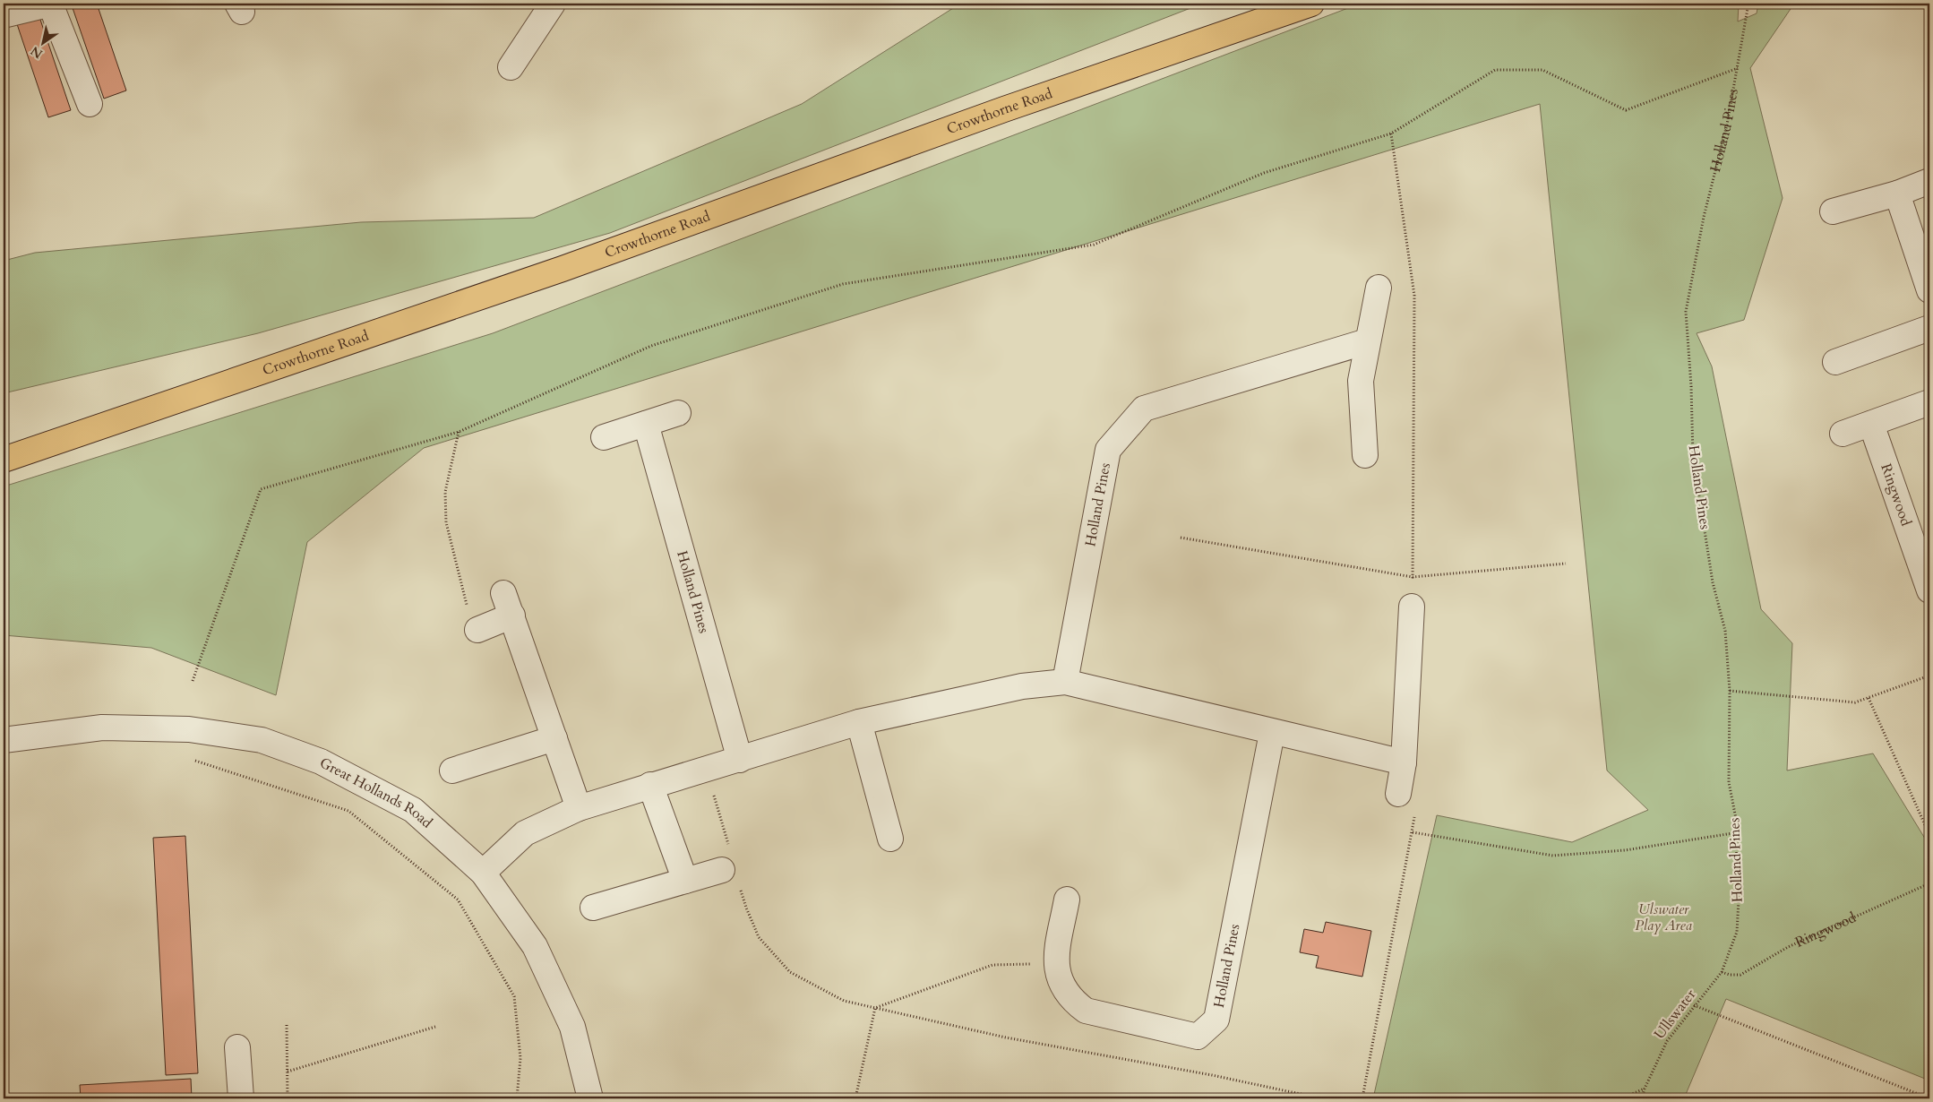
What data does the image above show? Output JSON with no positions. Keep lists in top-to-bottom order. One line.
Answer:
{"streets":{"main road":["Crowthorne Road"],"street":["Holland Pines","Ringwood","Great Hollands Road"],"path":["Ullswater"]},"crossings":[["Holland Pines","Ringwood"],["Holland Pines","Ullswater"],["Ringwood","Ullswater"]],"parks":["Ulswater Play Area"],"north":"bottom left"}
